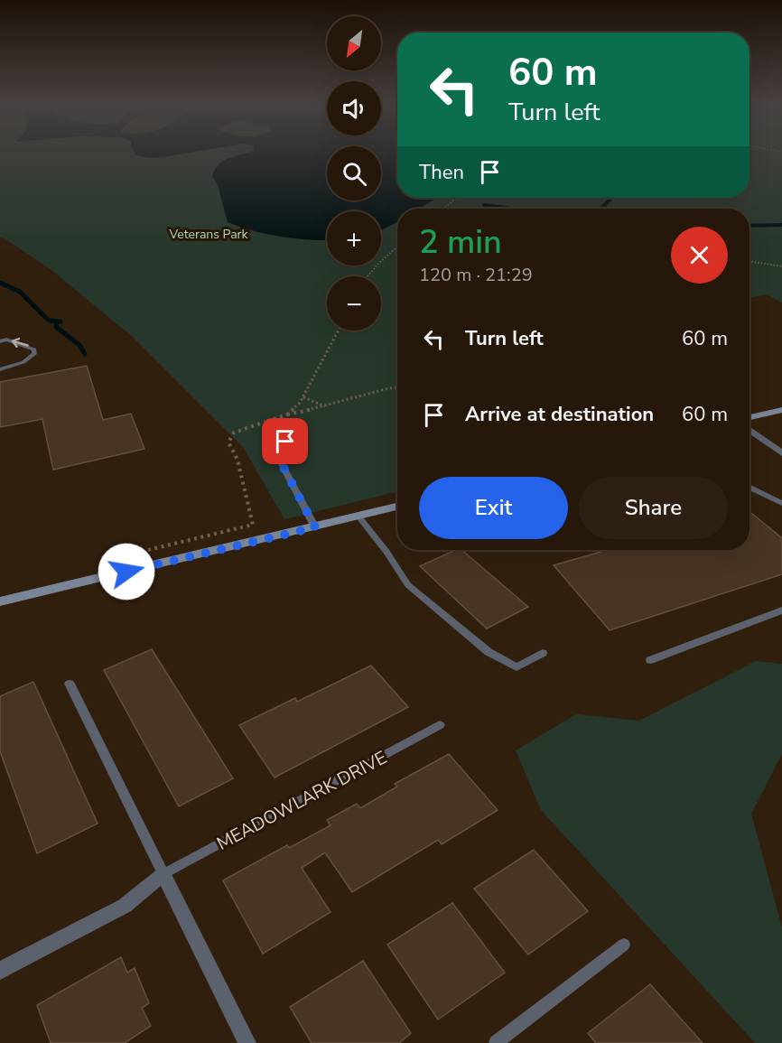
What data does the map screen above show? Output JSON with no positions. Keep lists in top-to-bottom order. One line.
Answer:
{"streets":{"street":["MEADOWLARK DRIVE"]},"parks":["Veterans Park"],"north":"bottom left","page":{"map_buttons":["+","−"],"turn":["60 m","Turn left"],"then":"Then","heading":["2 min","120 m · 21:29"],"list":[{"name":"Turn left","value":"60 m"},{"name":"Arrive at destination","value":"60 m"}],"buttons":["Exit","Share"]}}
